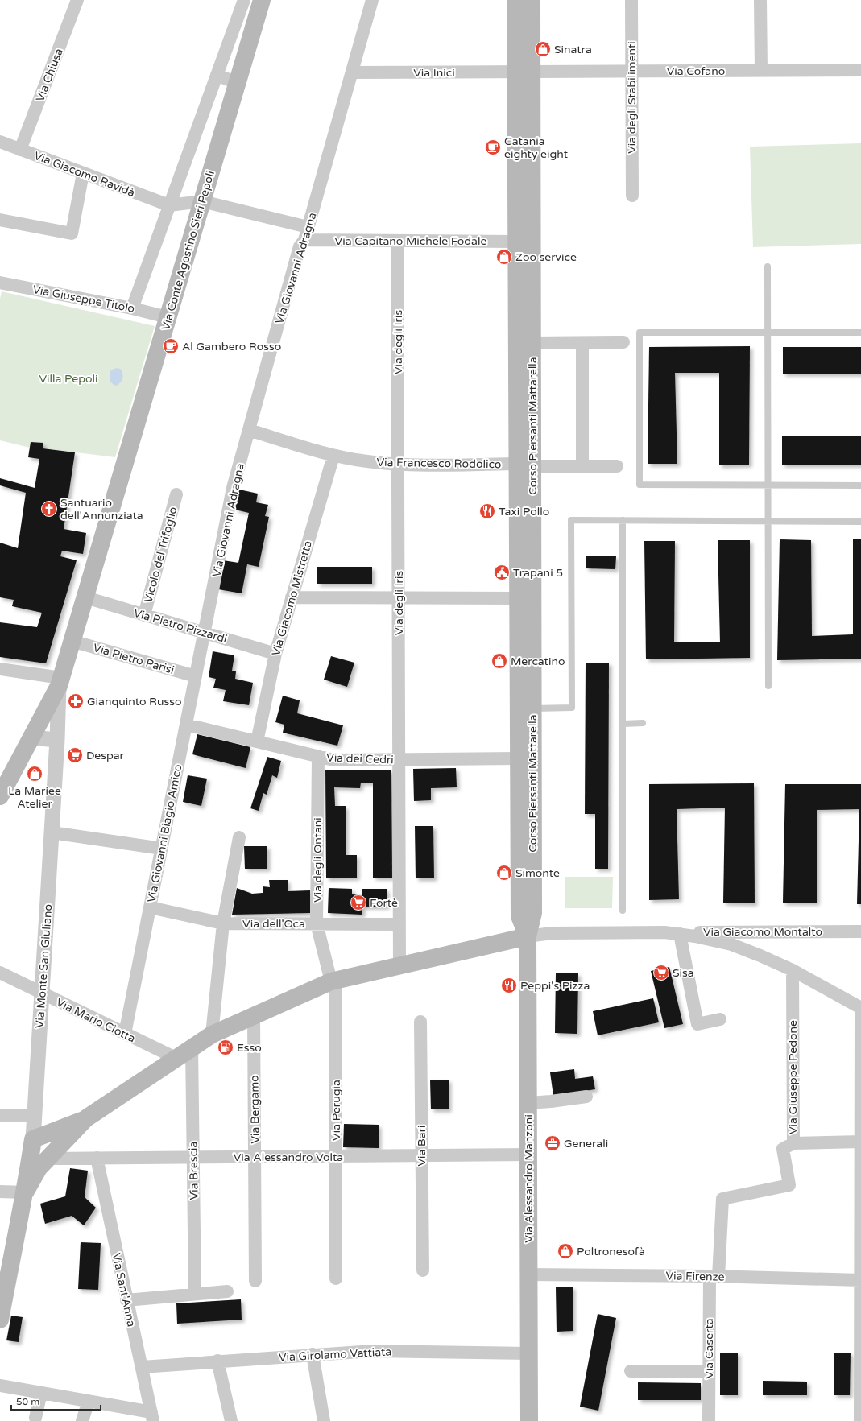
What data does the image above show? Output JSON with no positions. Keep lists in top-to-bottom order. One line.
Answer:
{"streets":{"main road":["Via Conte Agostino Sieri Pepoli","Corso Piersanti Mattarella","Via Monte San Giuliano","Via Alessandro Manzoni"],"street":["Via Cofano","Via Inici","Via Chiusa","Via degli Stabilimenti","Via Giacomo Ravidà","Via Capitano Michele Fodale","Via Giovanni Adragna","Via Giuseppe Titolo","Via degli Iris","Via Francesco Rodolico","Vicolo del Trifoglio","Via Giacomo Mistretta","Via Pietro Pizzardi","Via Pietro Parisi","Via dei Cedri","Via Giovanni Biagio Amico","Via degli Ontani","Via dell'Oca","Via Giacomo Montalto","Via Mario Ciotta","Via Giuseppe Pedone","Via Bergamo","Via Perugia","Via Bari","Via Alessandro Volta","Via Brescia","Via Firenze","Via Sant'Anna","Via Caserta","Via Girolamo Vattiata"]},"crossings":[["Via Cofano","Via Inici"],["Via Cofano","Via degli Stabilimenti"],["Via Cofano","Corso Piersanti Mattarella"],["Via Inici","Via Giovanni Adragna"],["Via Inici","Corso Piersanti Mattarella"],["Via Chiusa","Via Giacomo Ravidà"],["Via Capitano Michele Fodale","Via Giovanni Adragna"],["Via Capitano Michele Fodale","Via degli Iris"],["Via Capitano Michele Fodale","Corso Piersanti Mattarella"],["Via Conte Agostino Sieri Pepoli","Via Giuseppe Titolo"],["Via Conte Agostino Sieri Pepoli","Via Pietro Pizzardi"],["Via Conte Agostino Sieri Pepoli","Via Pietro Parisi"],["Via Conte Agostino Sieri Pepoli","Via Monte San Giuliano"],["Via Giovanni Adragna","Via Francesco Rodolico"],["Via Giovanni Adragna","Via Pietro Pizzardi"],["Via Giovanni Adragna","Via Giovanni Biagio Amico"],["Via degli Iris","Via Francesco Rodolico"],["Via degli Iris","Via dei Cedri"],["Via degli Iris","Via dell'Oca"],["Corso Piersanti Mattarella","Via Francesco Rodolico"],["Corso Piersanti Mattarella","Via dei Cedri"],["Corso Piersanti Mattarella","Via Alessandro Manzoni"],["Via Francesco Rodolico","Via Giacomo Mistretta"],["Vicolo del Trifoglio","Via Pietro Pizzardi"],["Via Giacomo Mistretta","Via Pietro Pizzardi"],["Via Giacomo Mistretta","Via dei Cedri"],["Via Pietro Pizzardi","Via Giovanni Biagio Amico"],["Via Pietro Parisi","Via Giovanni Biagio Amico"],["Via dei Cedri","Via Giovanni Biagio Amico"],["Via dei Cedri","Via degli Ontani"],["Via Giovanni Biagio Amico","Via dell'Oca"],["Via Giovanni Biagio Amico","Via Mario Ciotta"],["Via degli Ontani","Via dell'Oca"],["Via degli Ontani","Via Perugia"],["Via Monte San Giuliano","Via Mario Ciotta"],["Via Giuseppe Pedone","Via Firenze"],["Via Giuseppe Pedone","Via Caserta"],["Via Bergamo","Via Alessandro Volta"],["Via Perugia","Via Alessandro Volta"],["Via Bari","Via Alessandro Volta"],["Via Alessandro Volta","Via Brescia"],["Via Alessandro Volta","Via Alessandro Manzoni"],["Via Alessandro Volta","Via Sant'Anna"],["Via Alessandro Manzoni","Via Firenze"],["Via Alessandro Manzoni","Via Girolamo Vattiata"],["Via Firenze","Via Caserta"],["Via Sant'Anna","Via Girolamo Vattiata"]],"parks":["Villa Pepoli"],"places":{"shop":["Sinatra","Zoo service","Mercatino","La Mariee Atelier","Simonte","Poltronesofà"],"cafe":["Catania eighty eight","Al Gambero Rosso"],"church":["Santuario dell'Annunziata"],"restaurant":["Taxi Pollo","Peppi's Pizza"],"public building":["Trapani 5"],"pharmacy":["Gianquinto Russo"],"supermarket":["Despar","Fortè","Sisa"],"fuel station":["Esso"],"office":["Generali"]},"scale_bar":"50 m"}
